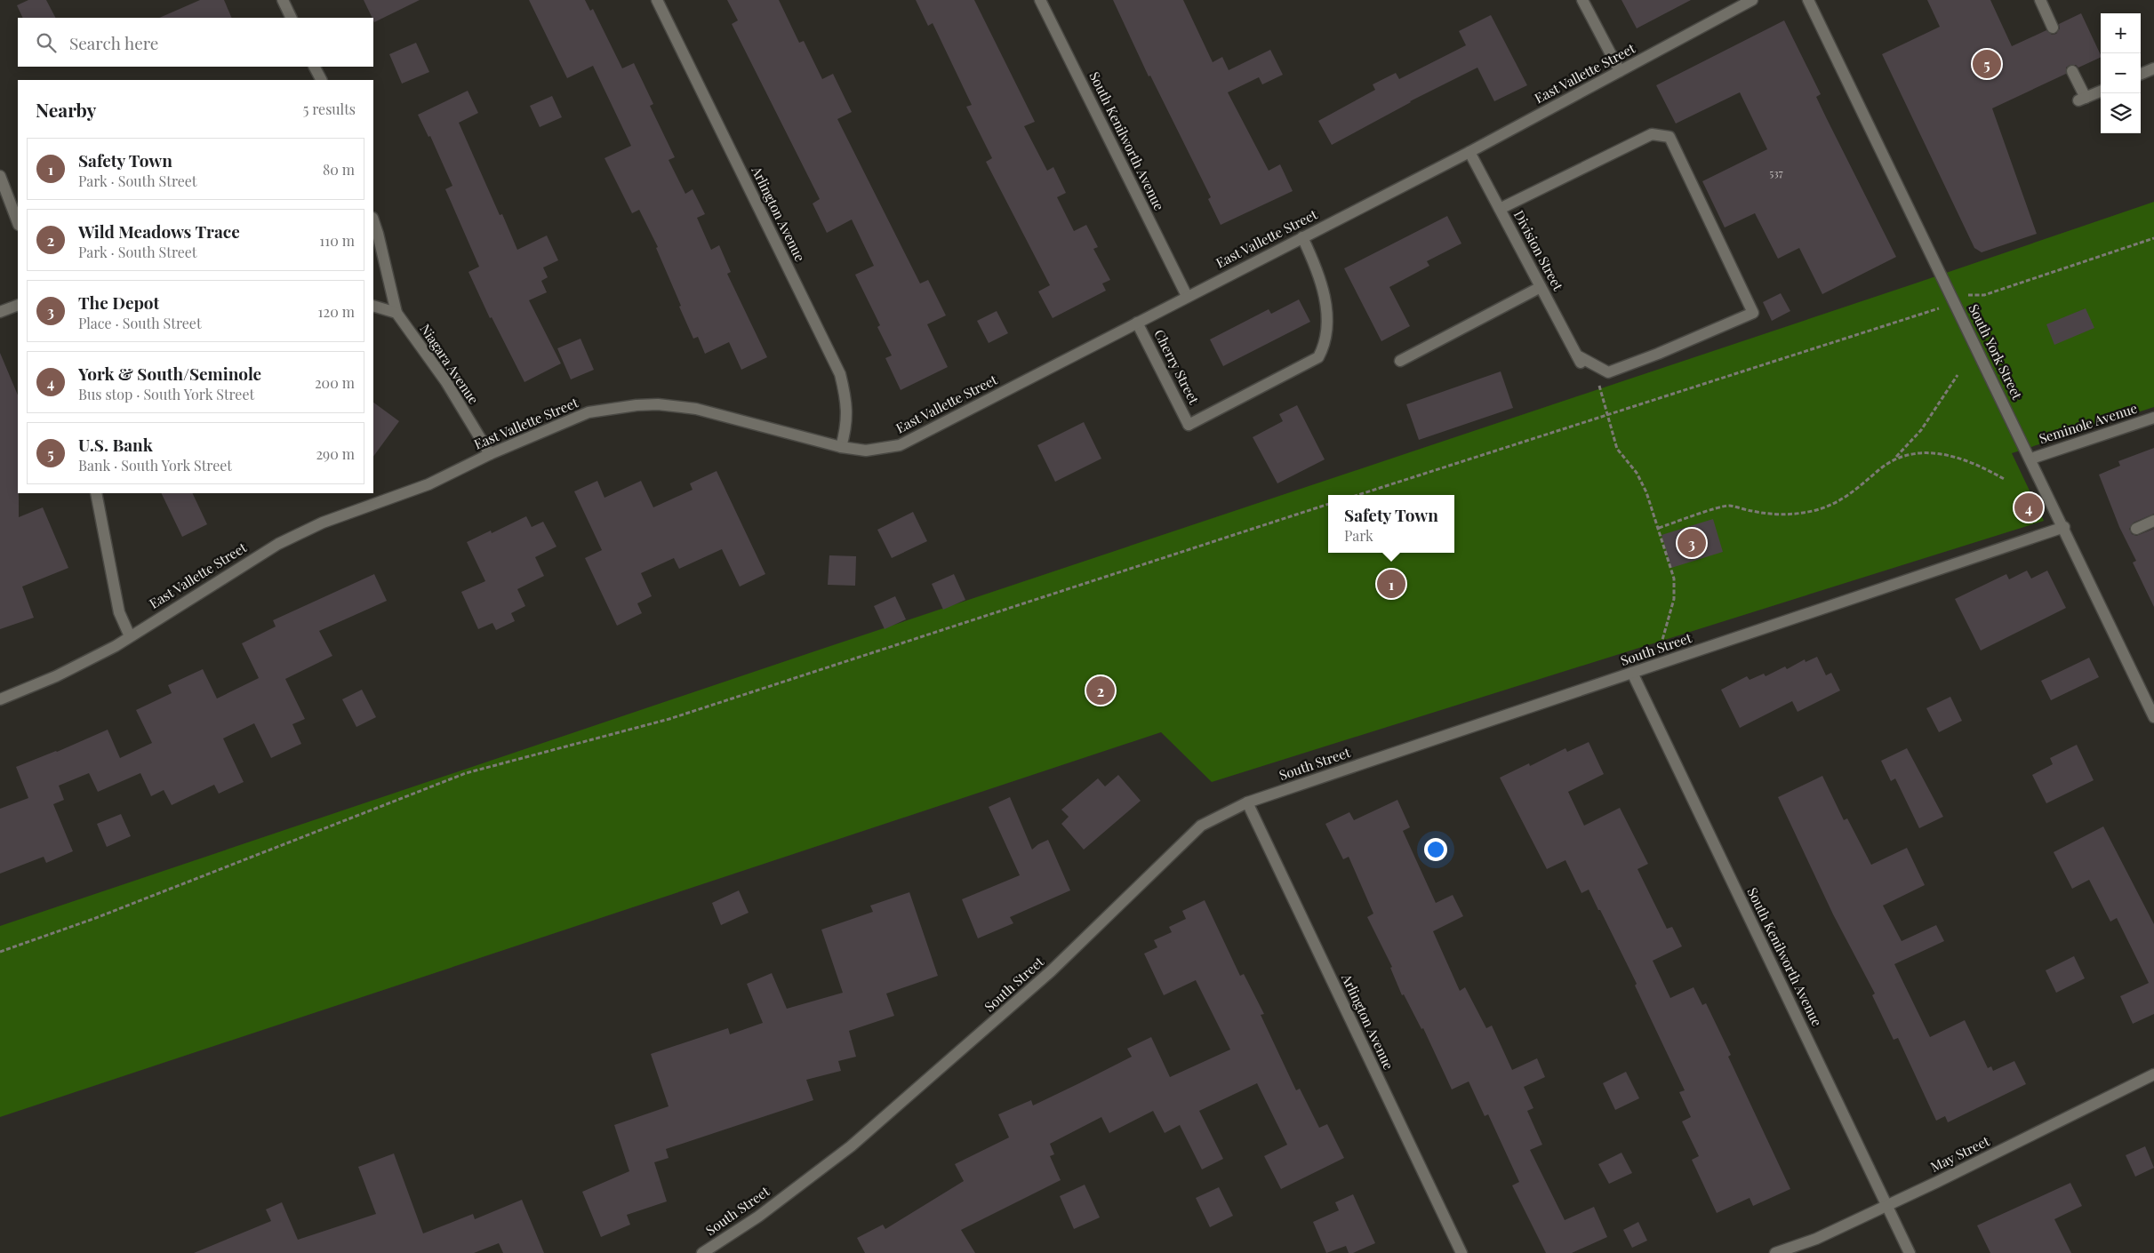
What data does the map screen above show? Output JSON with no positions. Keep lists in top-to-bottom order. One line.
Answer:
{"streets":{"street":["East Vallette Street","South Kenilworth Avenue","Arlington Avenue","Division Street","South York Street","Niagara Avenue","Cherry Street","Seminole Avenue","South Street","May Street"]},"crossings":[["East Vallette Street","South Kenilworth Avenue"],["East Vallette Street","Arlington Avenue"],["East Vallette Street","Division Street"],["East Vallette Street","Niagara Avenue"],["East Vallette Street","Cherry Street"],["South Kenilworth Avenue","South Street"],["South Kenilworth Avenue","May Street"],["Arlington Avenue","South Street"],["South York Street","Seminole Avenue"],["South York Street","South Street"]],"house_numbers":["537"],"page":{"map_buttons":["+","−"],"search":"Search here","pins":["5","4","3","1","2"],"heading":["Nearby","5 results"],"list":[{"mark":"1","name":"Safety Town","note":"Park · South Street","value":"80 m"},{"mark":"2","name":"Wild Meadows Trace","note":"Park · South Street","value":"110 m"},{"mark":"3","name":"The Depot","note":"Place · South Street","value":"120 m"},{"mark":"4","name":"York & South/Seminole","note":"Bus stop · South York Street","value":"200 m"},{"mark":"5","name":"U.S. Bank","note":"Bank · South York Street","value":"290 m"}],"popup":["Safety Town","Park"]}}
